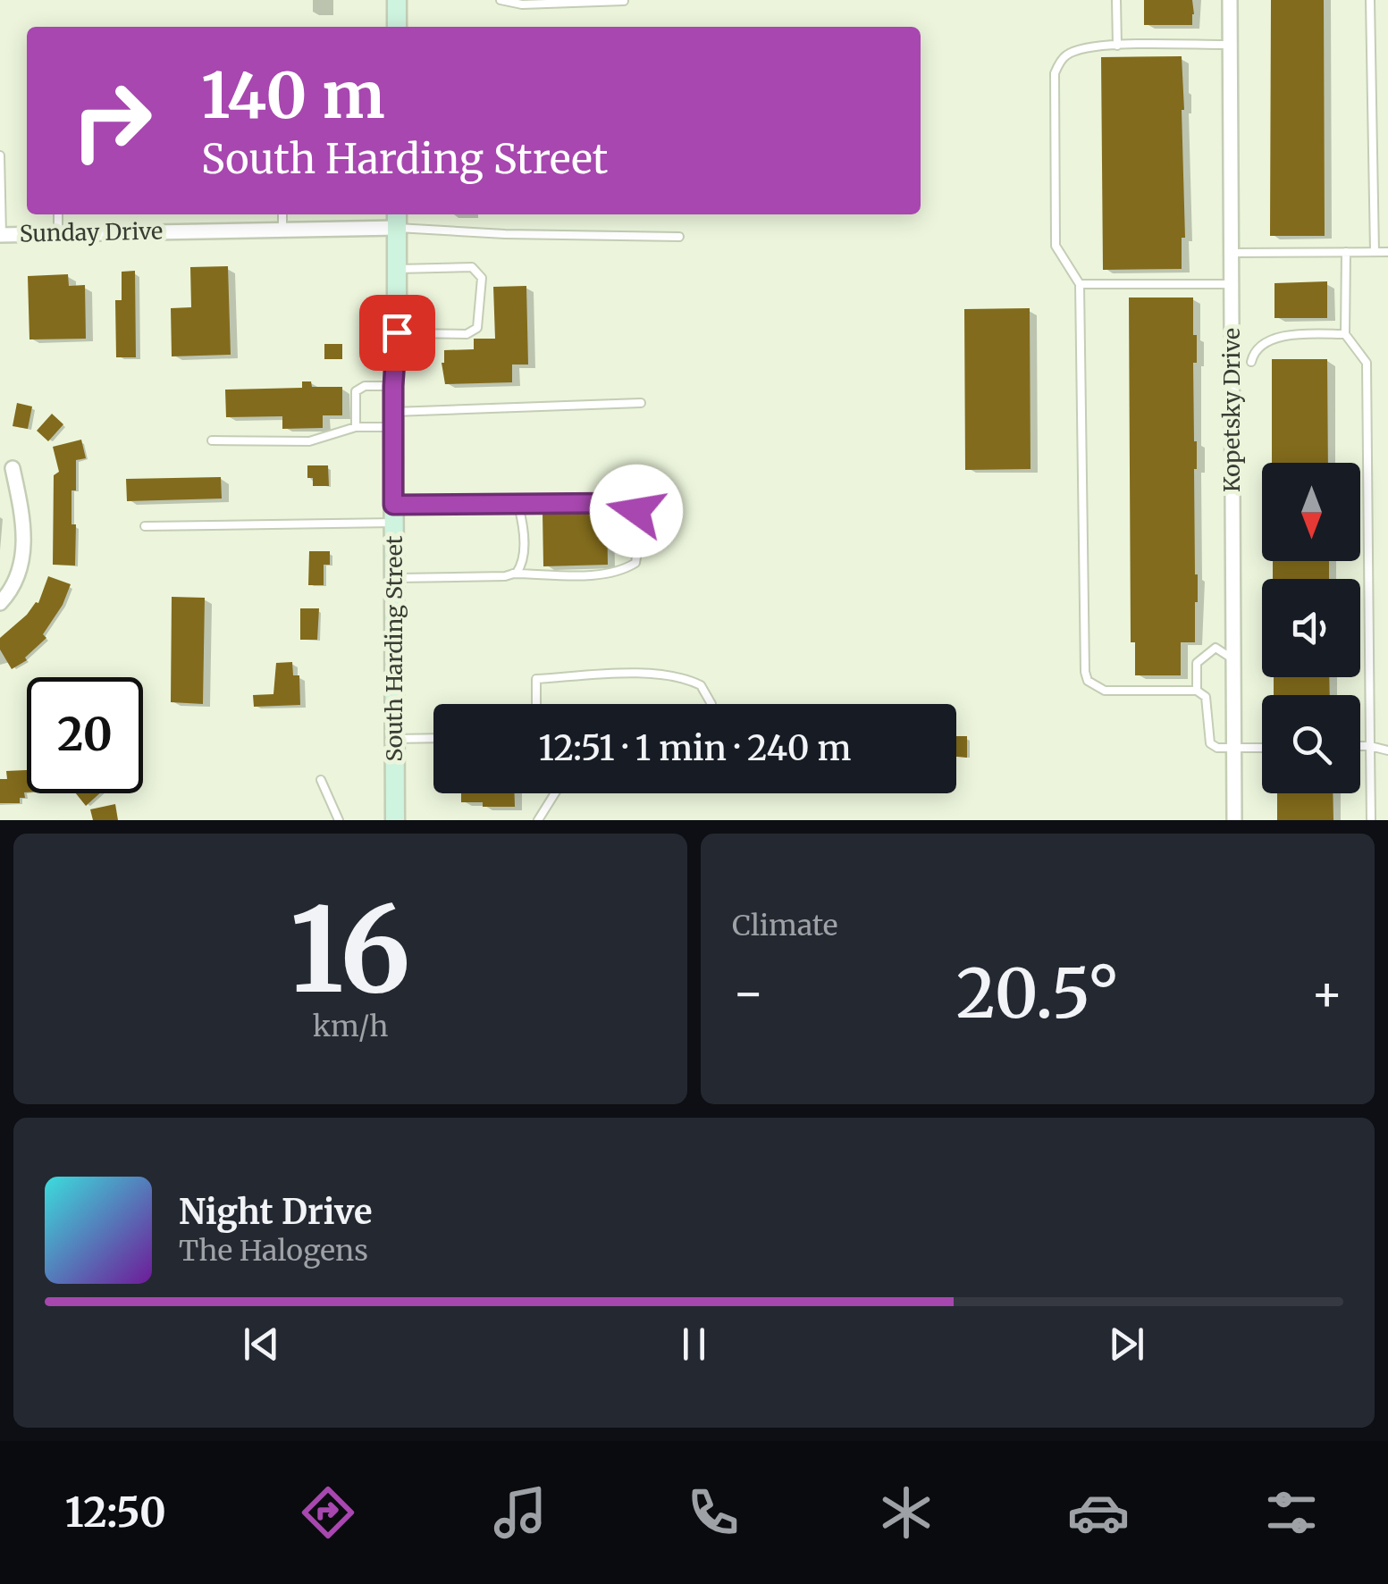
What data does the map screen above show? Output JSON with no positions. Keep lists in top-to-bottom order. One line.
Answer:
{"streets":{"street":["Sunday Drive","Kopetsky Drive","South Harding Street"]},"crossings":[["Sunday Drive","South Harding Street"]],"north":"bottom","page":{"turn":["140 m","South Harding Street"],"limit":"20","trip":"12:51 · 1 min · 240 m","tile":[["16","km/h"],"Climate"],"heat":["−","20.5°","+"],"song":["Night Drive","The Halogens"],"tabs":"12:50"}}
